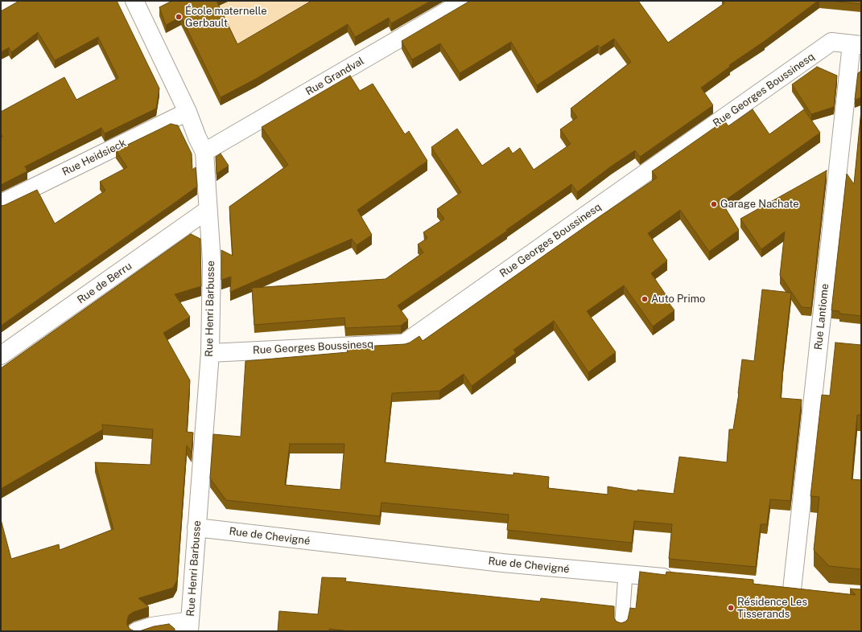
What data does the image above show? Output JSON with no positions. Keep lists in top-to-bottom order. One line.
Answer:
{"streets":{"street":["Rue Grandval","Rue Georges Boussinesq","Rue Heidsieck","Rue de Berru","Rue Henri Barbusse","Rue Lantiome","Rue de Chevigné"]},"crossings":[["Rue Grandval","Rue Henri Barbusse"],["Rue Georges Boussinesq","Rue Henri Barbusse"],["Rue Georges Boussinesq","Rue Lantiome"],["Rue Heidsieck","Rue Henri Barbusse"],["Rue de Berru","Rue Henri Barbusse"],["Rue Henri Barbusse","Rue de Chevigné"]],"places":["École maternelle Gerbault","Garage Nachate","Auto Primo","Résidence Les Tisserands"]}
